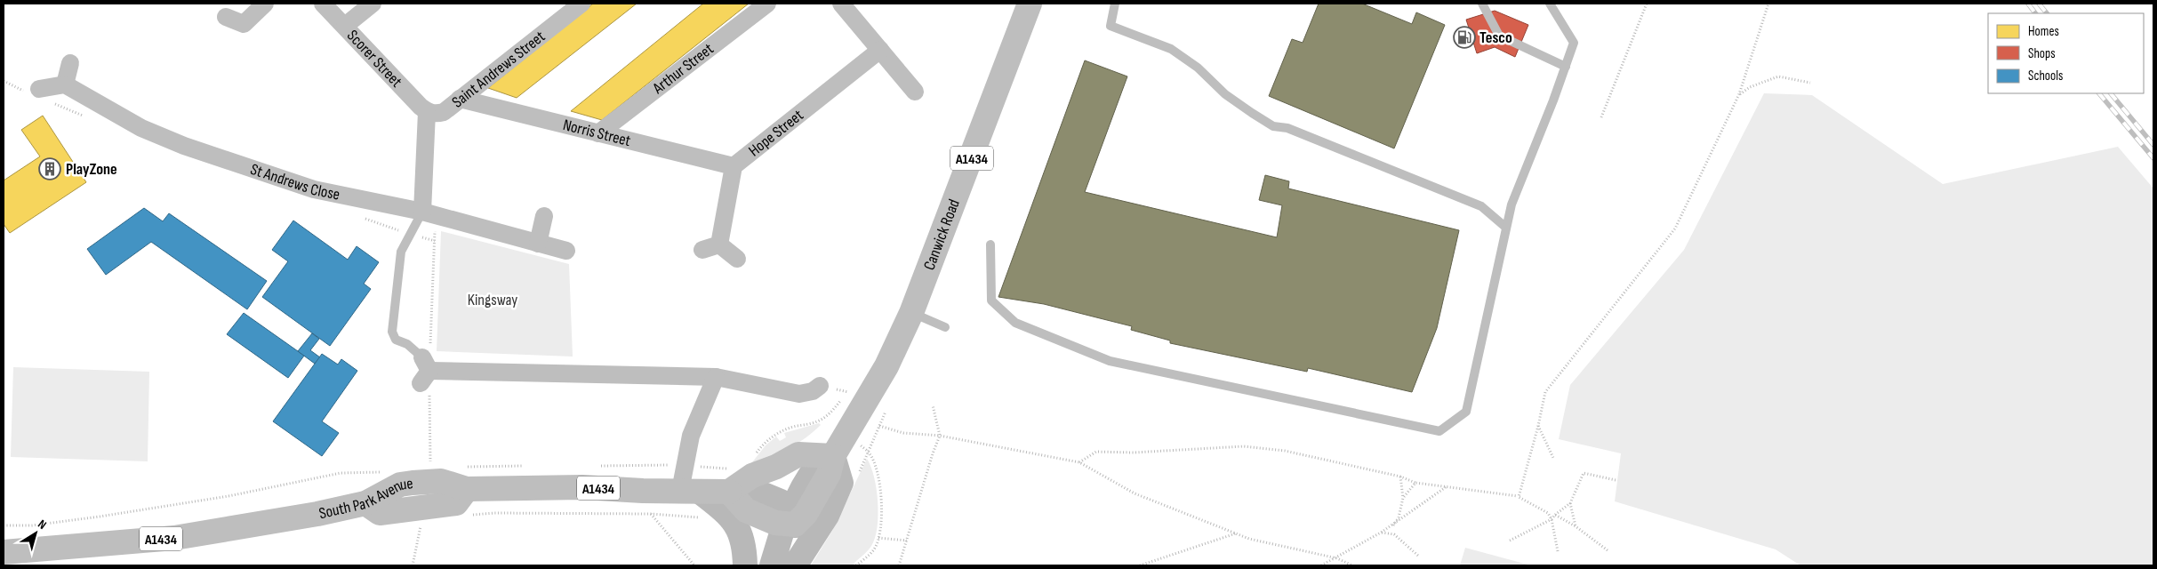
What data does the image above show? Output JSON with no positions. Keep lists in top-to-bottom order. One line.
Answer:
{"streets":{"main road":["A1434","Canwick Road","South Park Avenue"],"street":["Scorer Street","Arthur Street","Saint Andrews Street","Hope Street","Norris Street","St Andrews Close"]},"crossings":[["Scorer Street","Saint Andrews Street"],["Arthur Street","Norris Street"],["Saint Andrews Street","Norris Street"],["Hope Street","Norris Street"],["A1434","Canwick Road"]],"parks":["Kingsway"],"places":{"fuel station":["Tesco"],"building":["PlayZone"]},"legend":["Homes","Shops","Schools"],"north":"top right"}
